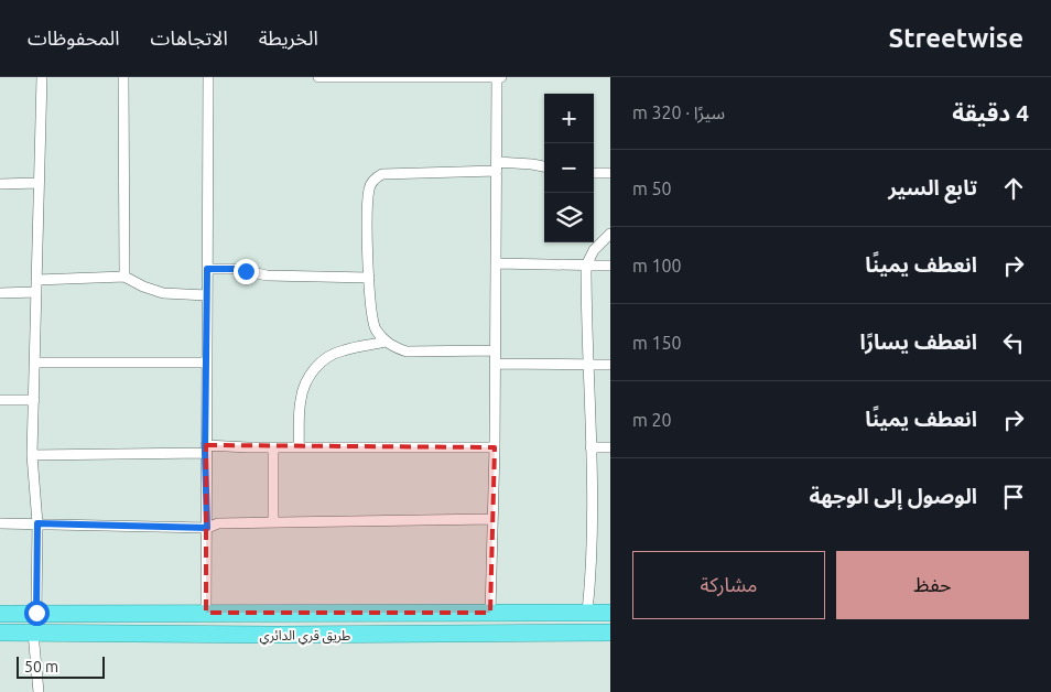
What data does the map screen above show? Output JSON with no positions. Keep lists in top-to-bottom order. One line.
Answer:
{"streets":{"highway":["طريق قري الدائري"]},"scale_bar":"50 m","page":{"header":"Streetwise","nav":["الخريطة","الاتجاهات","المحفوظات"],"heading":["4 دقيقة","سيرًا · 320 m"],"map_buttons":["+","−"],"list":[["تابع السير","50 m"],["انعطف يمينًا","100 m"],["انعطف يسارًا","150 m"],["انعطف يمينًا","20 m"],"الوصول إلى الوجهة"],"buttons":["حفظ","مشاركة"],"scale":"50 m"}}
